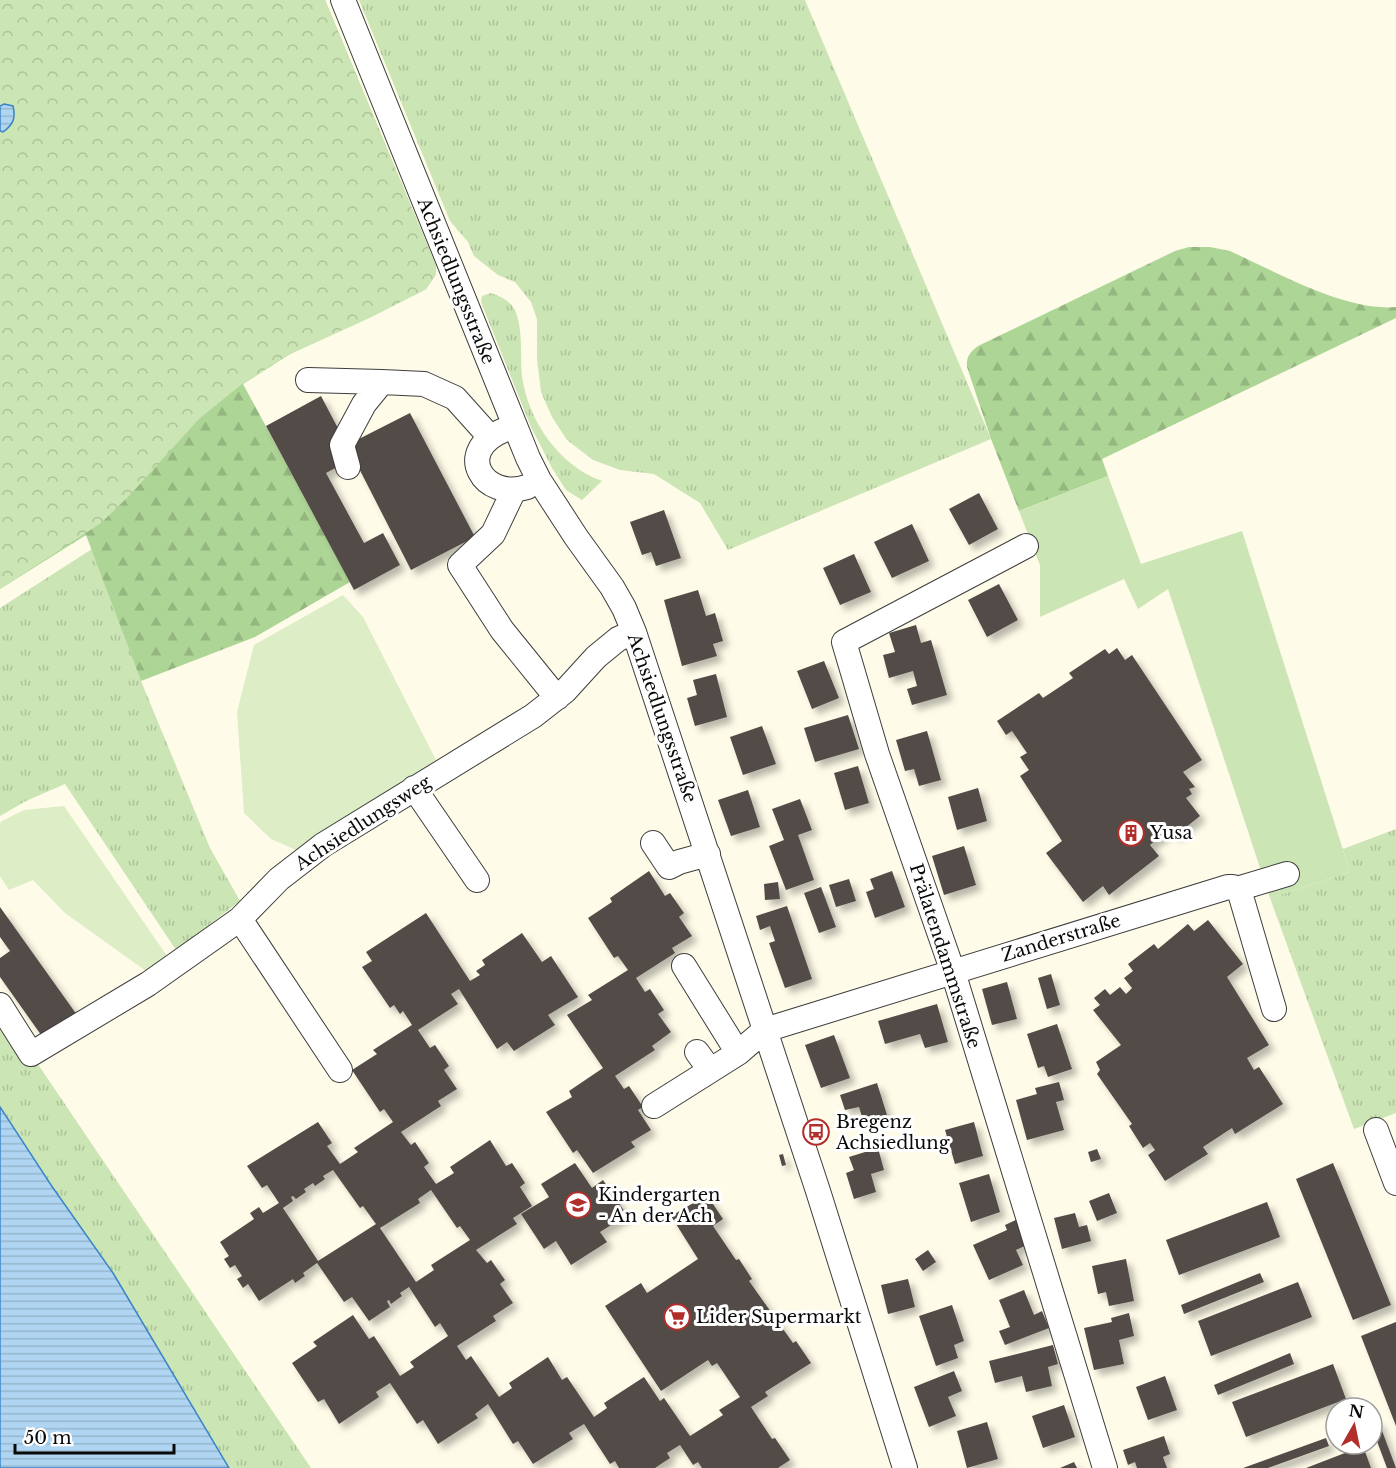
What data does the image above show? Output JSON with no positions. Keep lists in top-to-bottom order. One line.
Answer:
{"streets":{"street":["Achsiedlungsstraße","Achsiedlungsweg","Zanderstraße","Prälatendammstraße"]},"crossings":[["Achsiedlungsstraße","Achsiedlungsweg"],["Achsiedlungsstraße","Zanderstraße"],["Zanderstraße","Prälatendammstraße"]],"places":{"building":["Yusa"],"bus stop":["Bregenz Achsiedlung"],"school or university":["Kindergarten - An der Ach"],"supermarket":["Lider Supermarkt"]},"scale_bar":"50 m","north":"top"}
